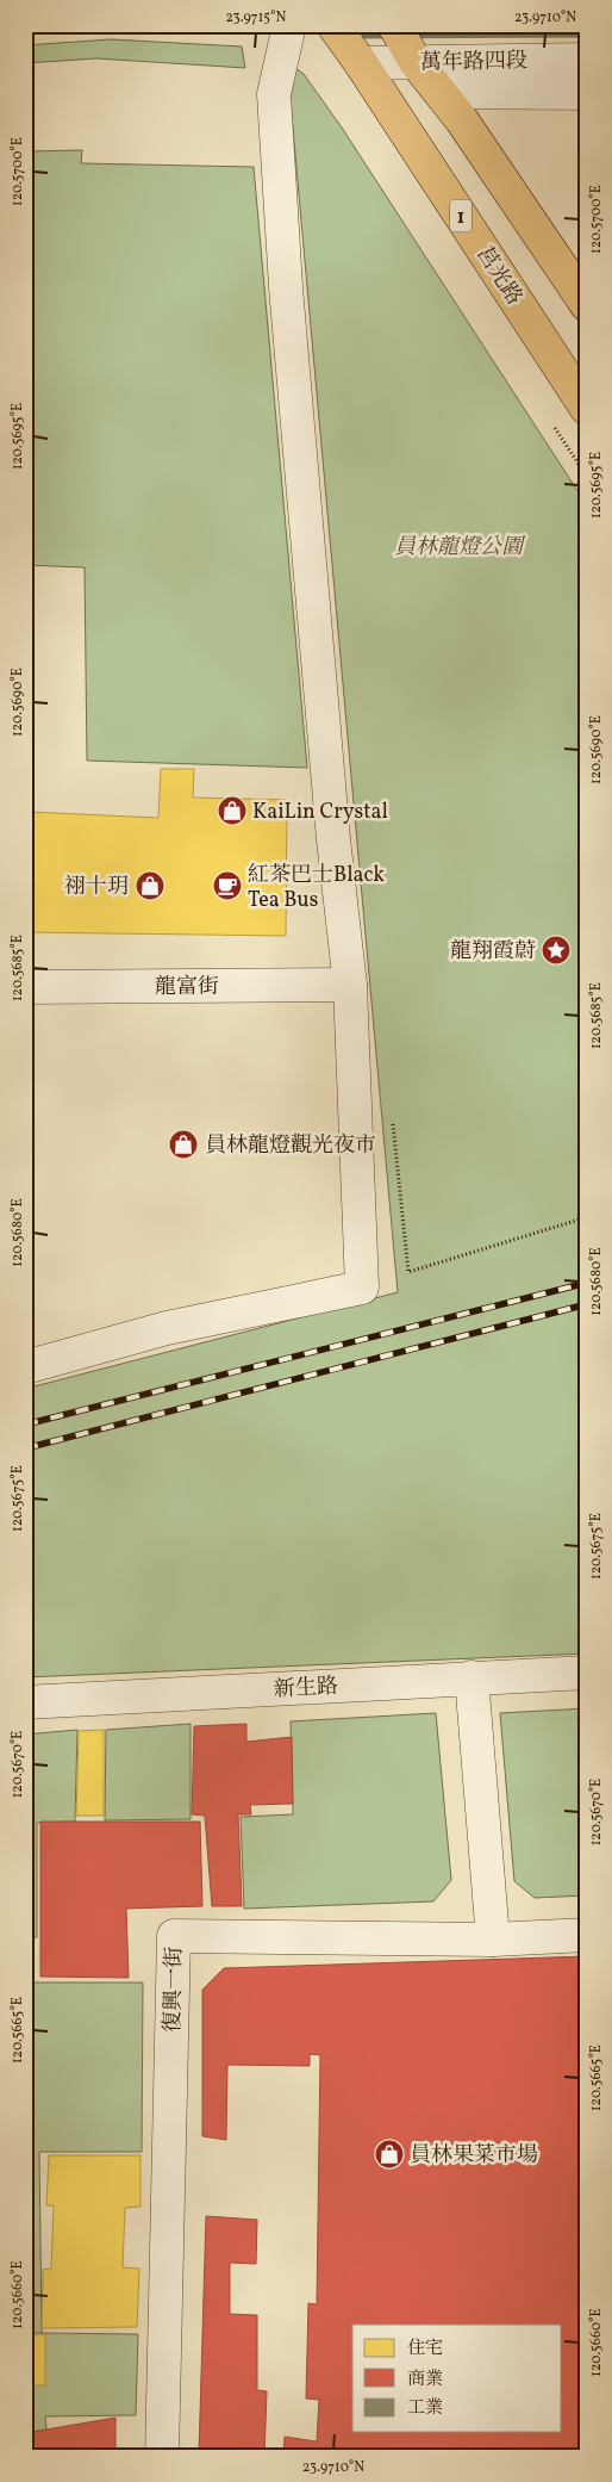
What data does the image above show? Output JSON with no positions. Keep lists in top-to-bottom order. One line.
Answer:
{"streets":{"main road":["1","莒光路"],"street":["萬年路四段","龍富街","新生路","復興一街"]},"crossings":[["萬年路四段","莒光路"]],"parks":["員林龍燈公園"],"places":{"shop":["KaiLin Crystal","祤十玥","員林龍燈觀光夜市","員林果菜市場"],"cafe":["紅茶巴士Black Tea Bus"],"place":["龍翔霞蔚"]},"legend":["住宅","商業","工業"],"coordinates":["23.9715°N","23.9710°N","120.5700°E","120.5695°E","120.5690°E","120.5685°E","120.5680°E","120.5675°E","120.5670°E","120.5665°E","120.5660°E"]}
